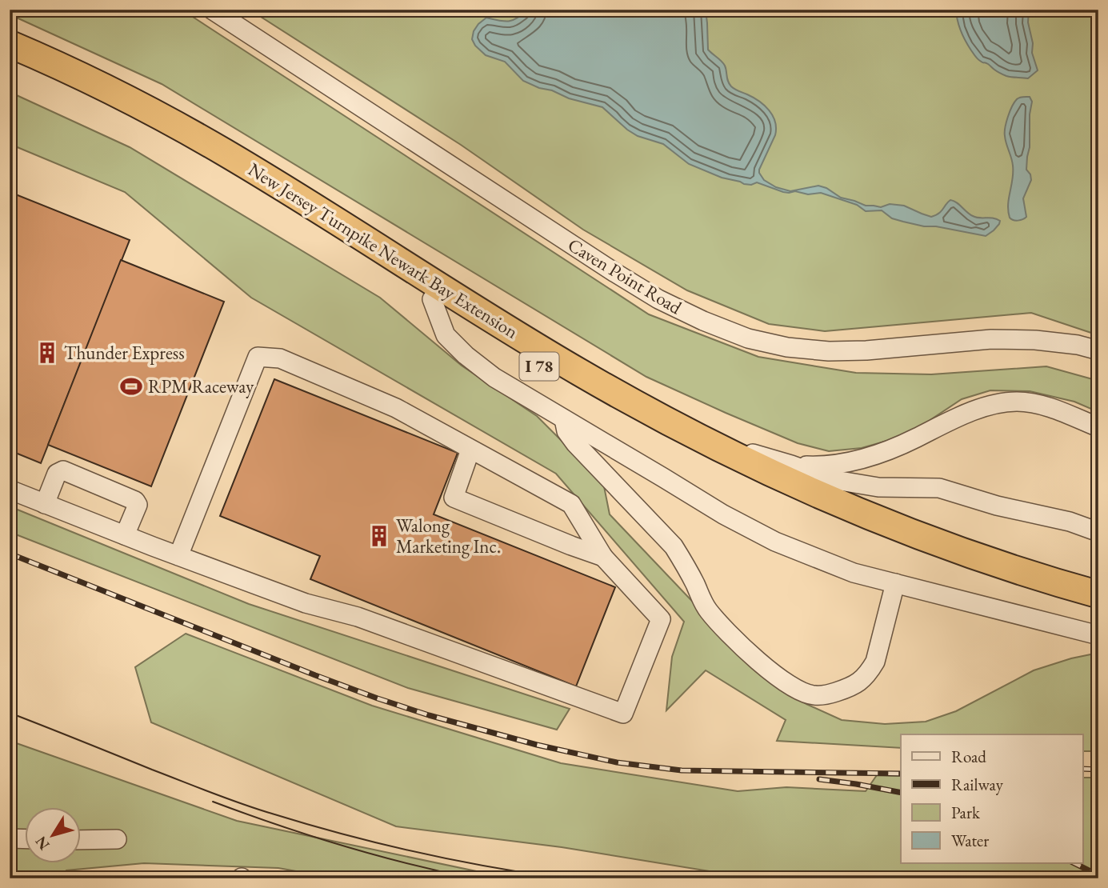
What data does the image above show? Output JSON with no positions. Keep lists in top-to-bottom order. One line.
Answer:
{"streets":{"highway":["New Jersey Turnpike Newark Bay Extension","I 78"],"street":["Caven Point Road"]},"places":{"building":["Thunder Express","Walong Marketing Inc."],"sports":["RPM Raceway"]},"legend":["Road","Railway","Park","Water"],"north":"bottom left"}
